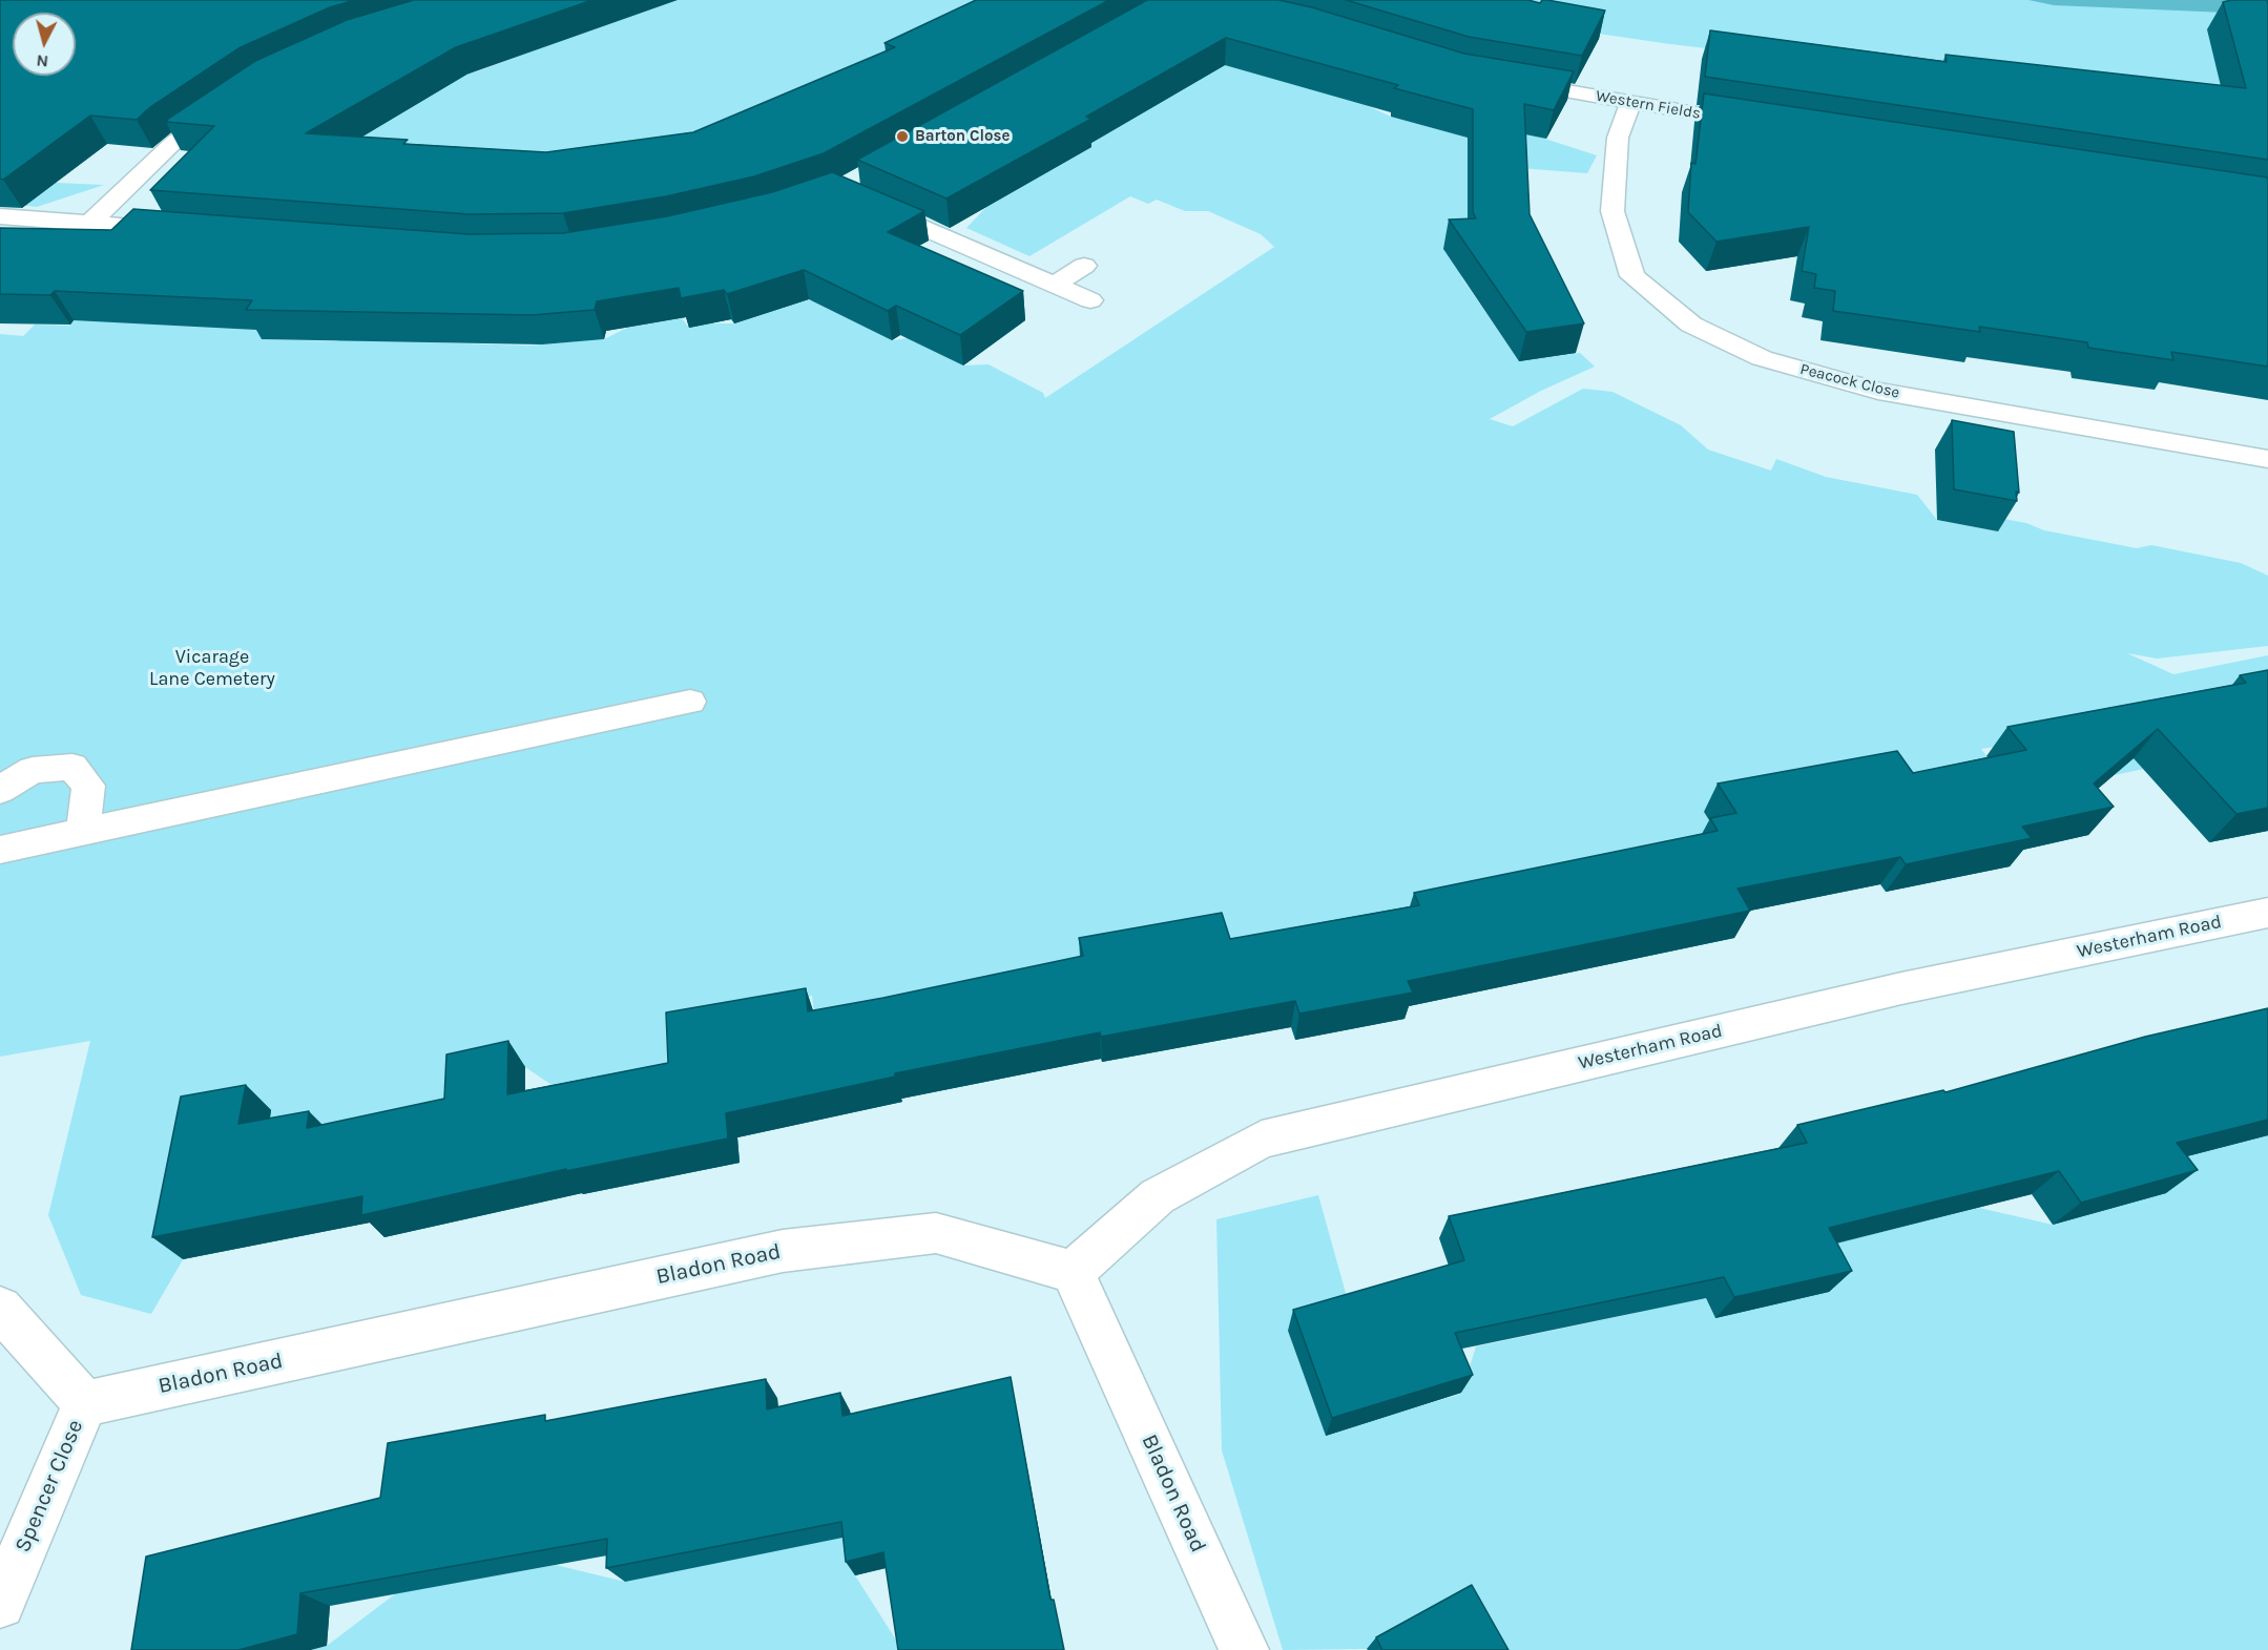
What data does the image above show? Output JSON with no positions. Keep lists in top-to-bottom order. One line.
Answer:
{"streets":{"street":["Western Fields","Peacock Close","Westerham Road","Bladon Road","Spencer Close"]},"crossings":[["Western Fields","Peacock Close"],["Westerham Road","Bladon Road"],["Bladon Road","Spencer Close"]],"parks":["Vicarage Lane Cemetery"],"places":["Barton Close"],"north":"bottom"}
